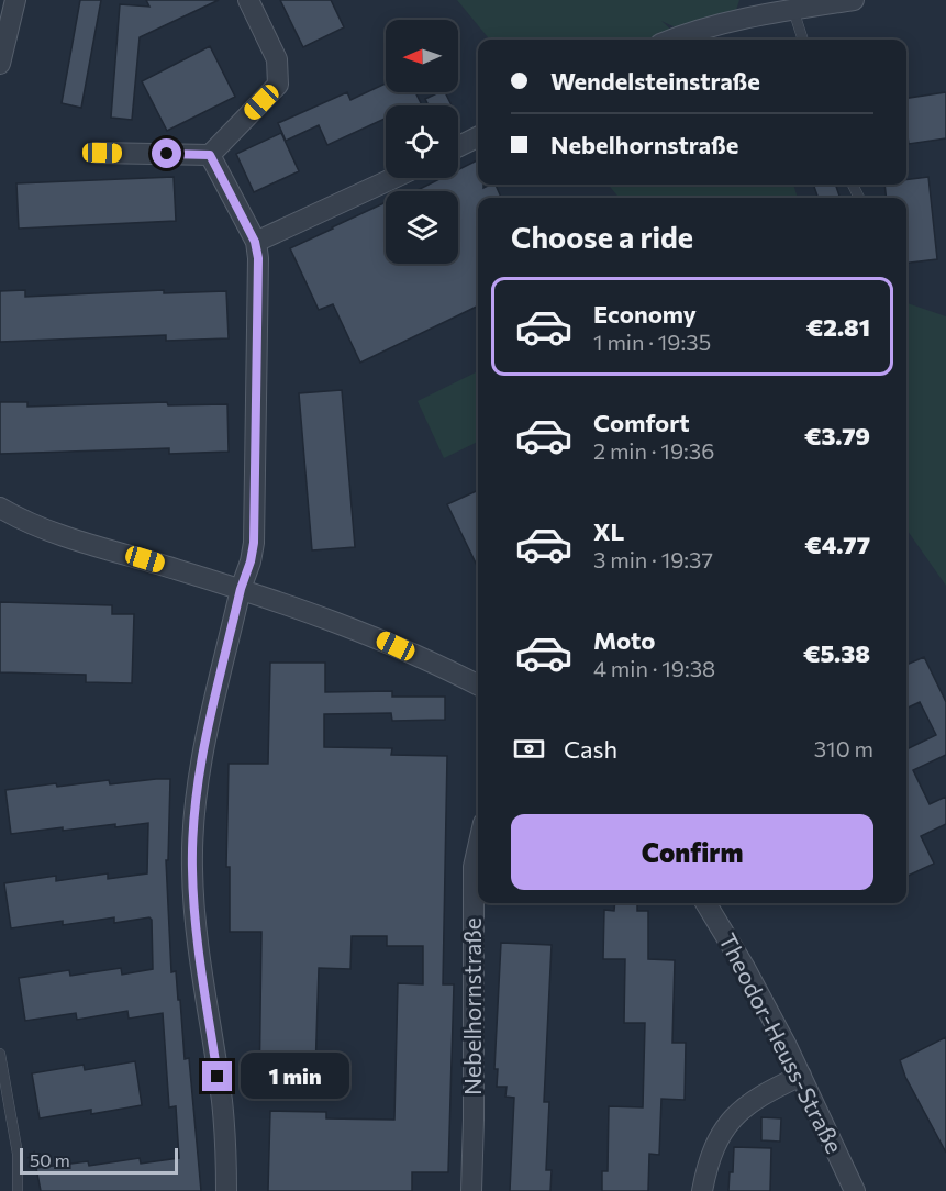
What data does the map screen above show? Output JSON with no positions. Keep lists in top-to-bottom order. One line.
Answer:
{"streets":{"street":["Nebelhornstraße","Theodor-Heuss-Straße"]},"scale_bar":"50 m","north":"left","page":{"banner":["Wendelsteinstraße","Nebelhornstraße"],"heading":"Choose a ride","list":[{"name":"Economy","note":"1 min · 19:35","value":"€2.81"},{"name":"Comfort","note":"2 min · 19:36","value":"€3.79"},{"name":"XL","note":"3 min · 19:37","value":"€4.77"},{"name":"Moto","note":"4 min · 19:38","value":"€5.38"}],"pay":["Cash","310 m"],"buttons":"Confirm","bubble":"1 min","scale":"50 m"}}
